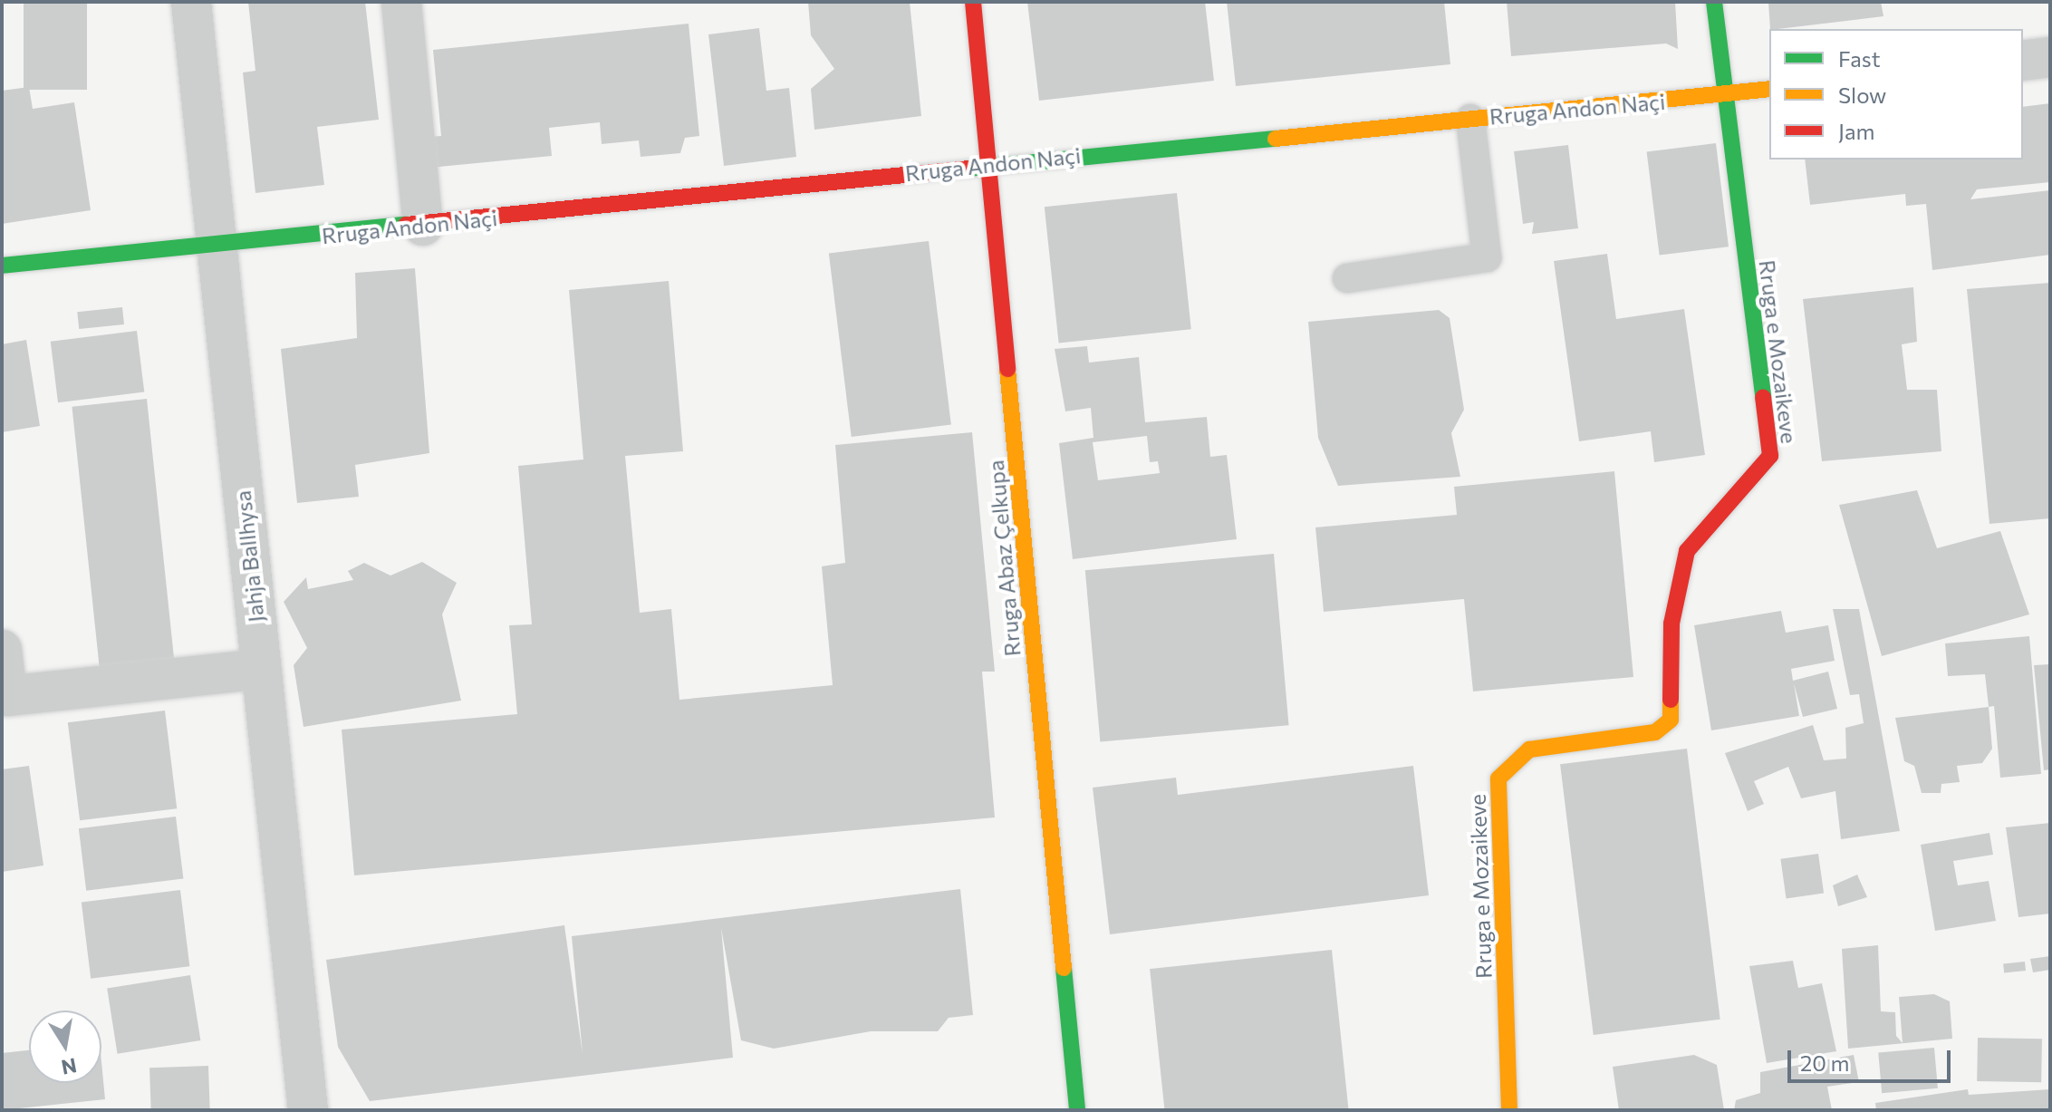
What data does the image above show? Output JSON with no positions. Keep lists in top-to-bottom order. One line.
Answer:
{"streets":{"street":["Rruga Andon Naçi","Rruga e Mozaikeve","Jahja Ballhysa","Rruga Abaz Çelkupa"]},"crossings":[["Rruga Andon Naçi","Rruga e Mozaikeve"],["Rruga Andon Naçi","Jahja Ballhysa"],["Rruga Andon Naçi","Rruga Abaz Çelkupa"]],"legend":["Fast","Slow","Jam"],"scale_bar":"20 m","north":"bottom"}
